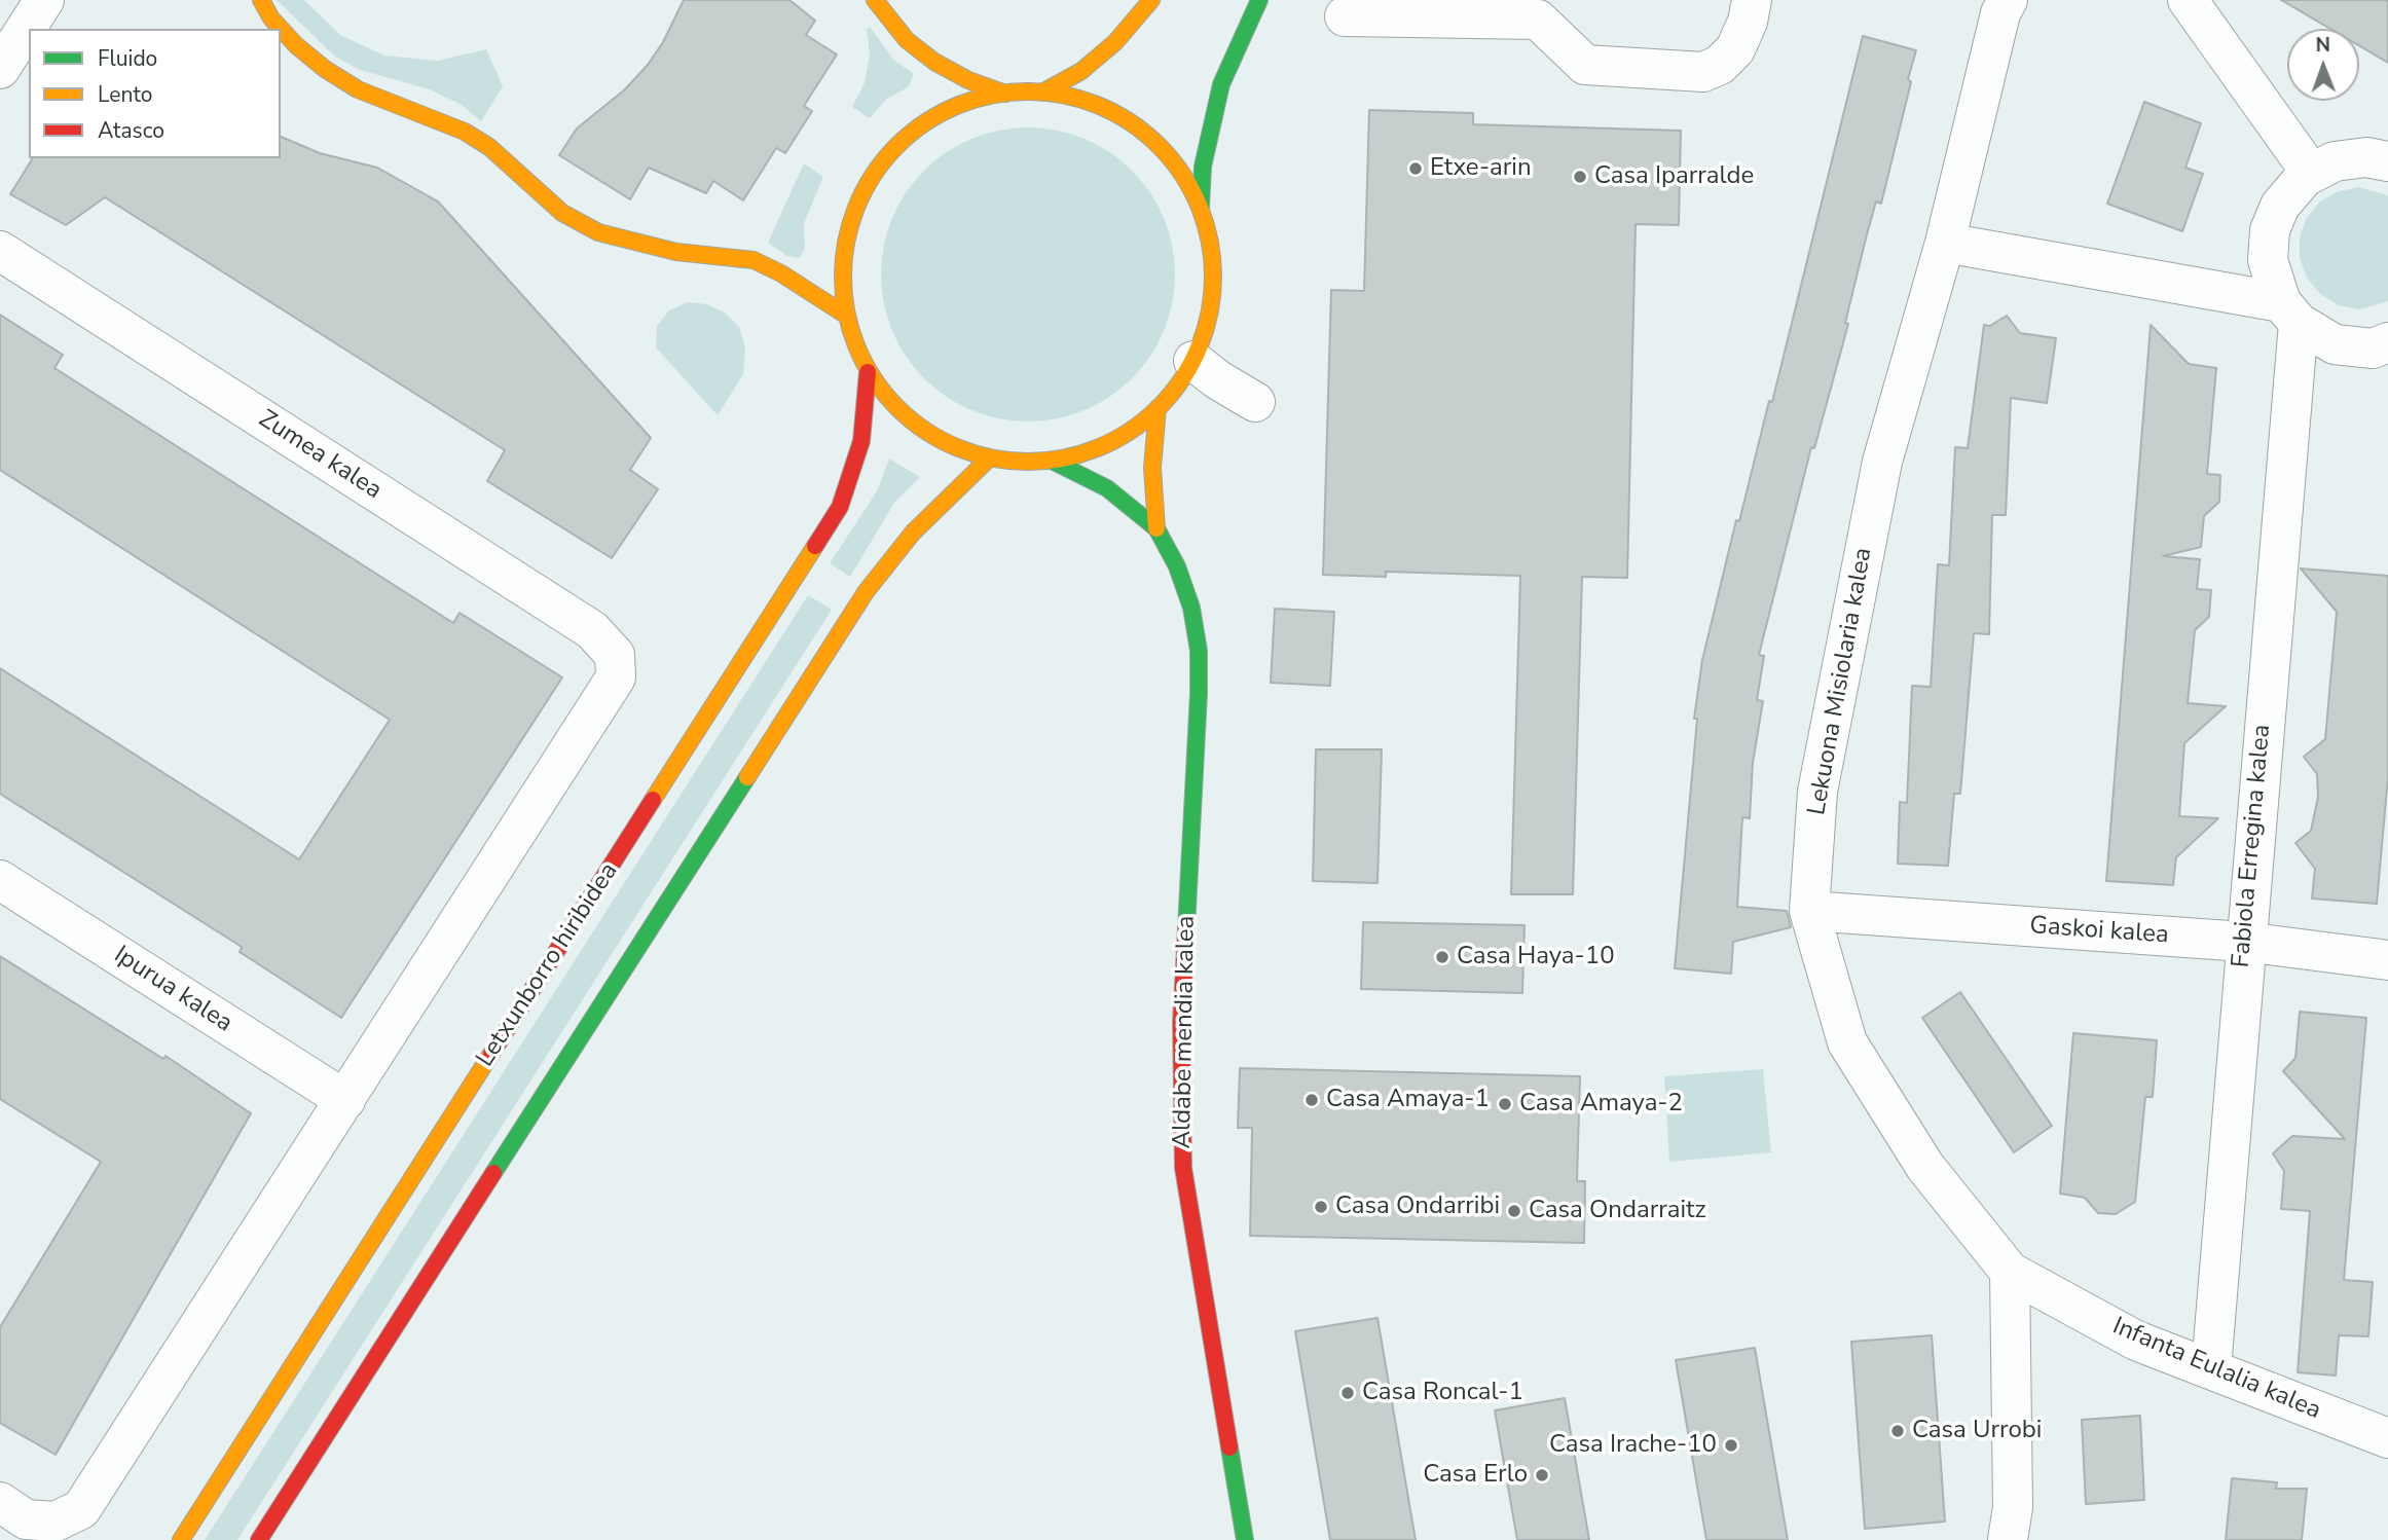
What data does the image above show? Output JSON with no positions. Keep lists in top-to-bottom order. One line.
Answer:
{"streets":{"main road":["Letxunborro hiribidea","Aldabe mendia kalea"],"street":["Zumea kalea","Lekuona Misiolaria kalea","Fabiola Erregina kalea","Gaskoi kalea","Ipurua kalea","Infanta Eulalia kalea"]},"crossings":[["Zumea kalea","Ipurua kalea"],["Lekuona Misiolaria kalea","Gaskoi kalea"],["Lekuona Misiolaria kalea","Infanta Eulalia kalea"],["Fabiola Erregina kalea","Gaskoi kalea"],["Fabiola Erregina kalea","Infanta Eulalia kalea"]],"places":["Etxe-arin","Casa Iparralde","Casa Haya-10","Casa Amaya-1","Casa Amaya-2","Casa Ondarribi","Casa Ondarraitz","Casa Roncal-1","Casa Urrobi","Casa Irache-10","Casa Erlo"],"legend":["Fluido","Lento","Atasco"],"north":"top"}
